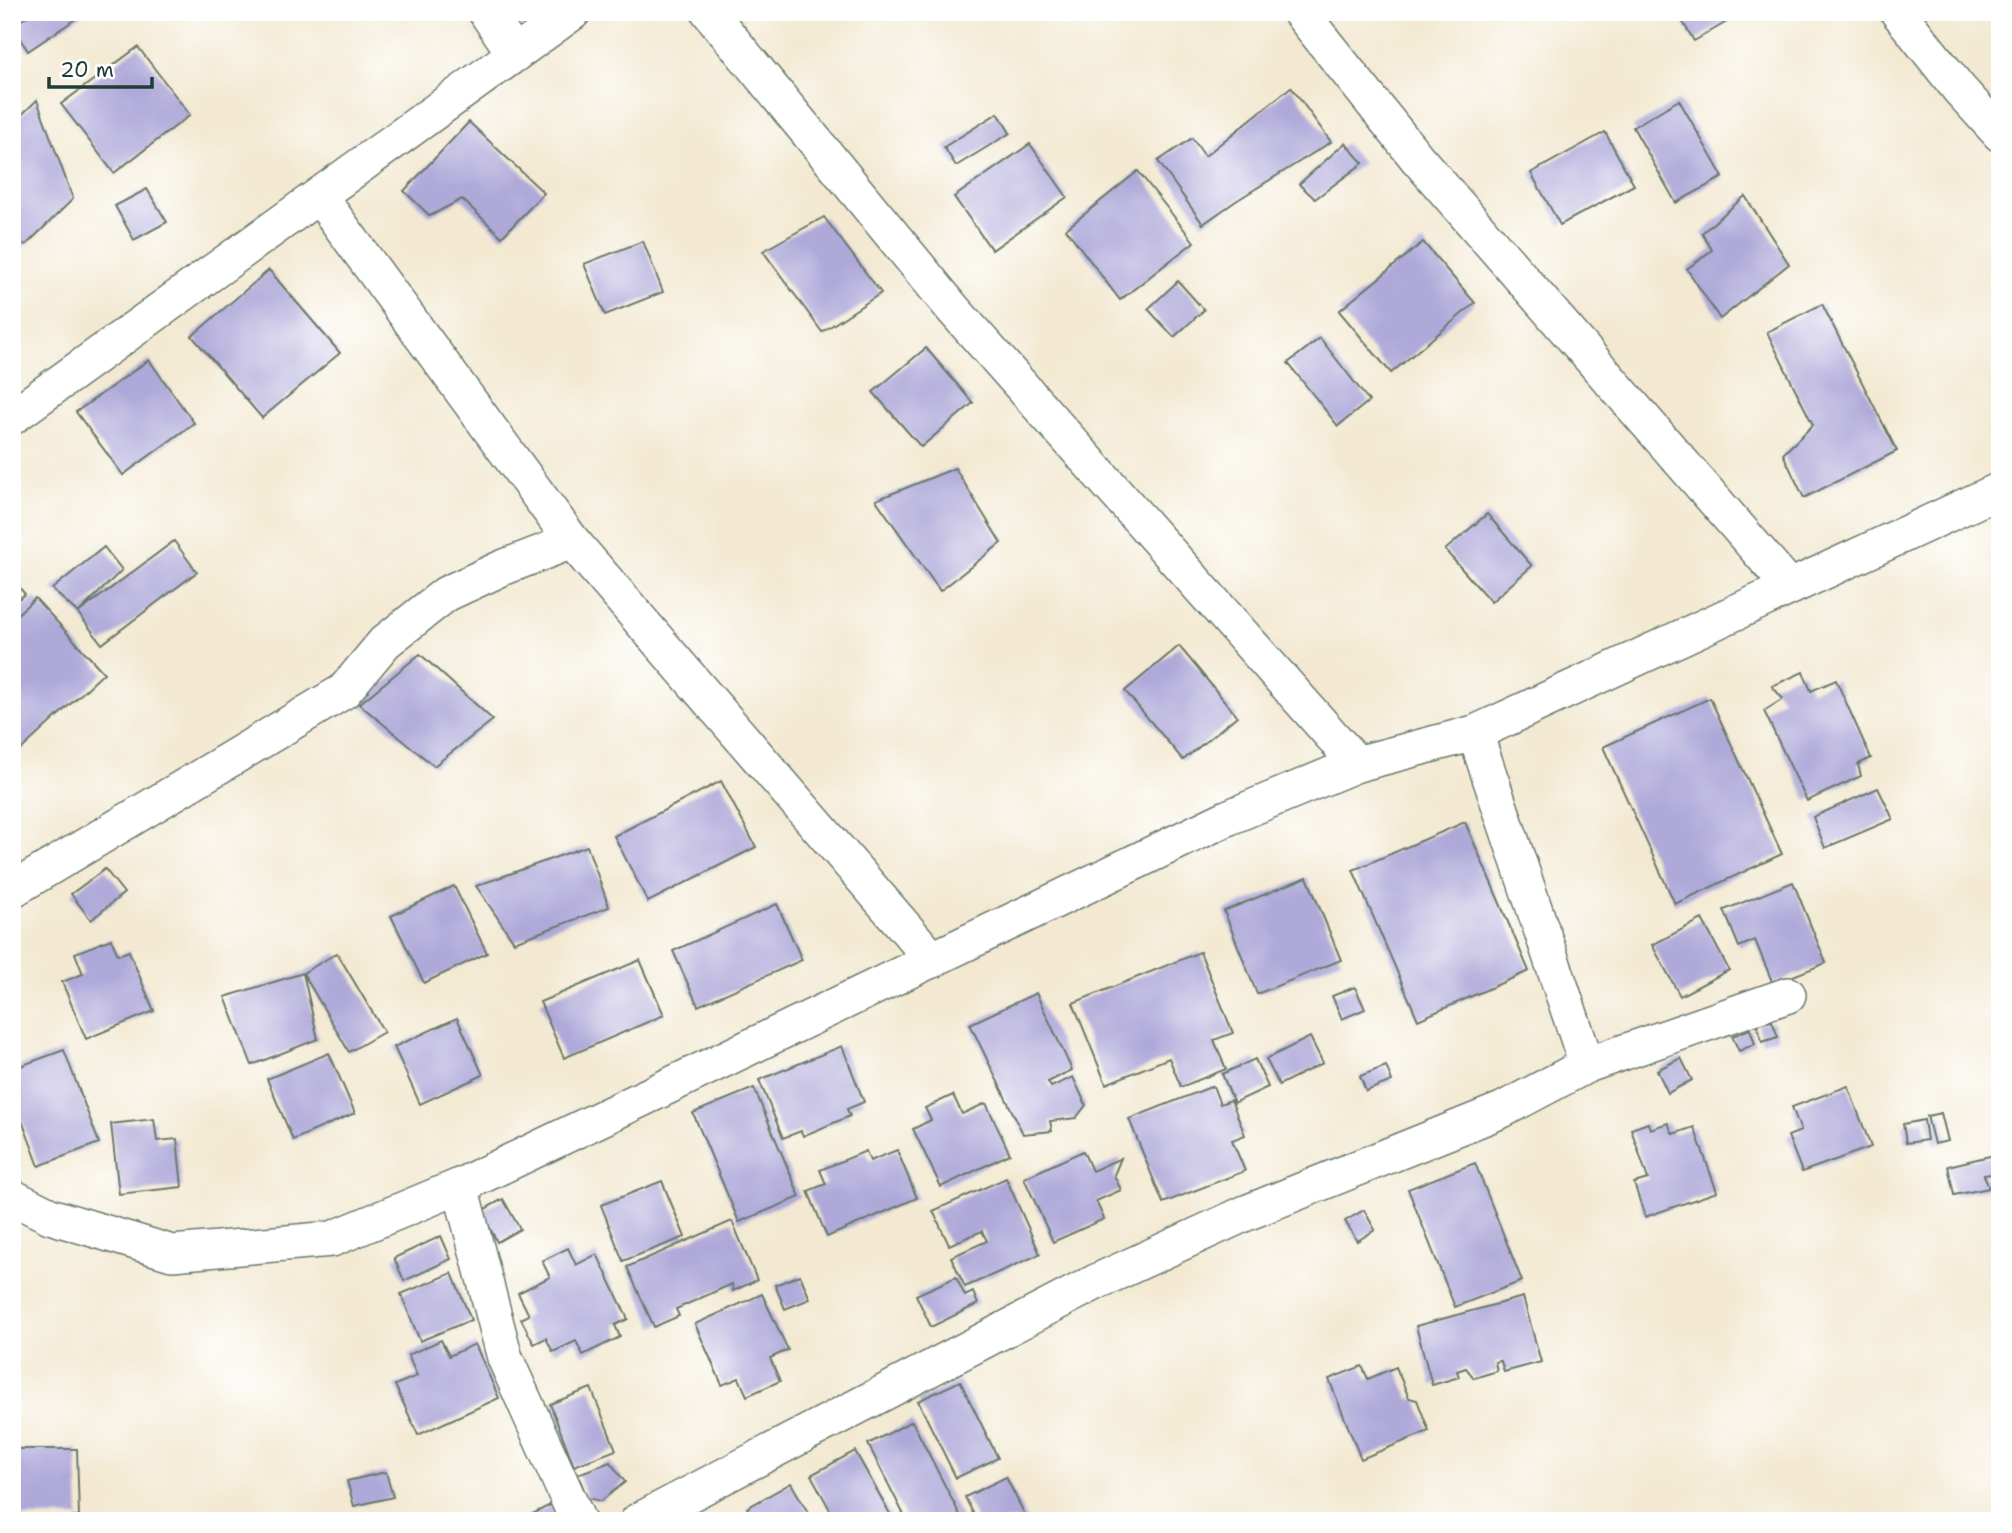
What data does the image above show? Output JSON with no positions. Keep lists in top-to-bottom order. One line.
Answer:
{"scale_bar":"20 m"}
